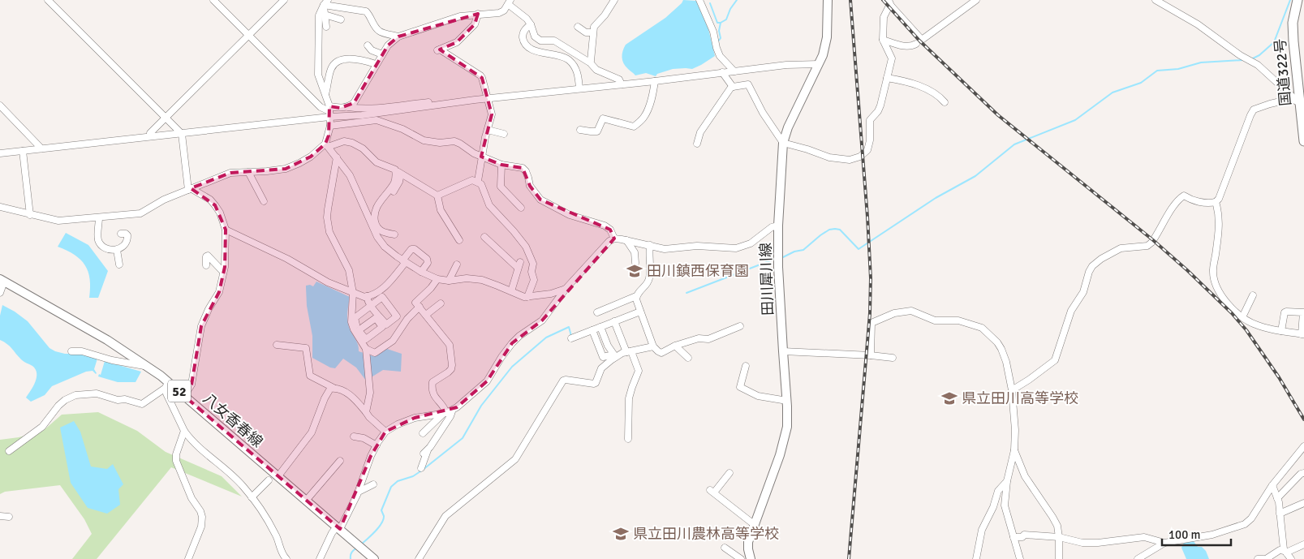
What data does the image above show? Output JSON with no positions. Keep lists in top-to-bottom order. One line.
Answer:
{"streets":{"highway":["国道322号"],"main road":["田川犀川線","52","八女香春線"]},"places":{"school or university":["田川鎮西保育園","県立田川高等学校","県立田川農林高等学校"]},"scale_bar":"100 m"}
